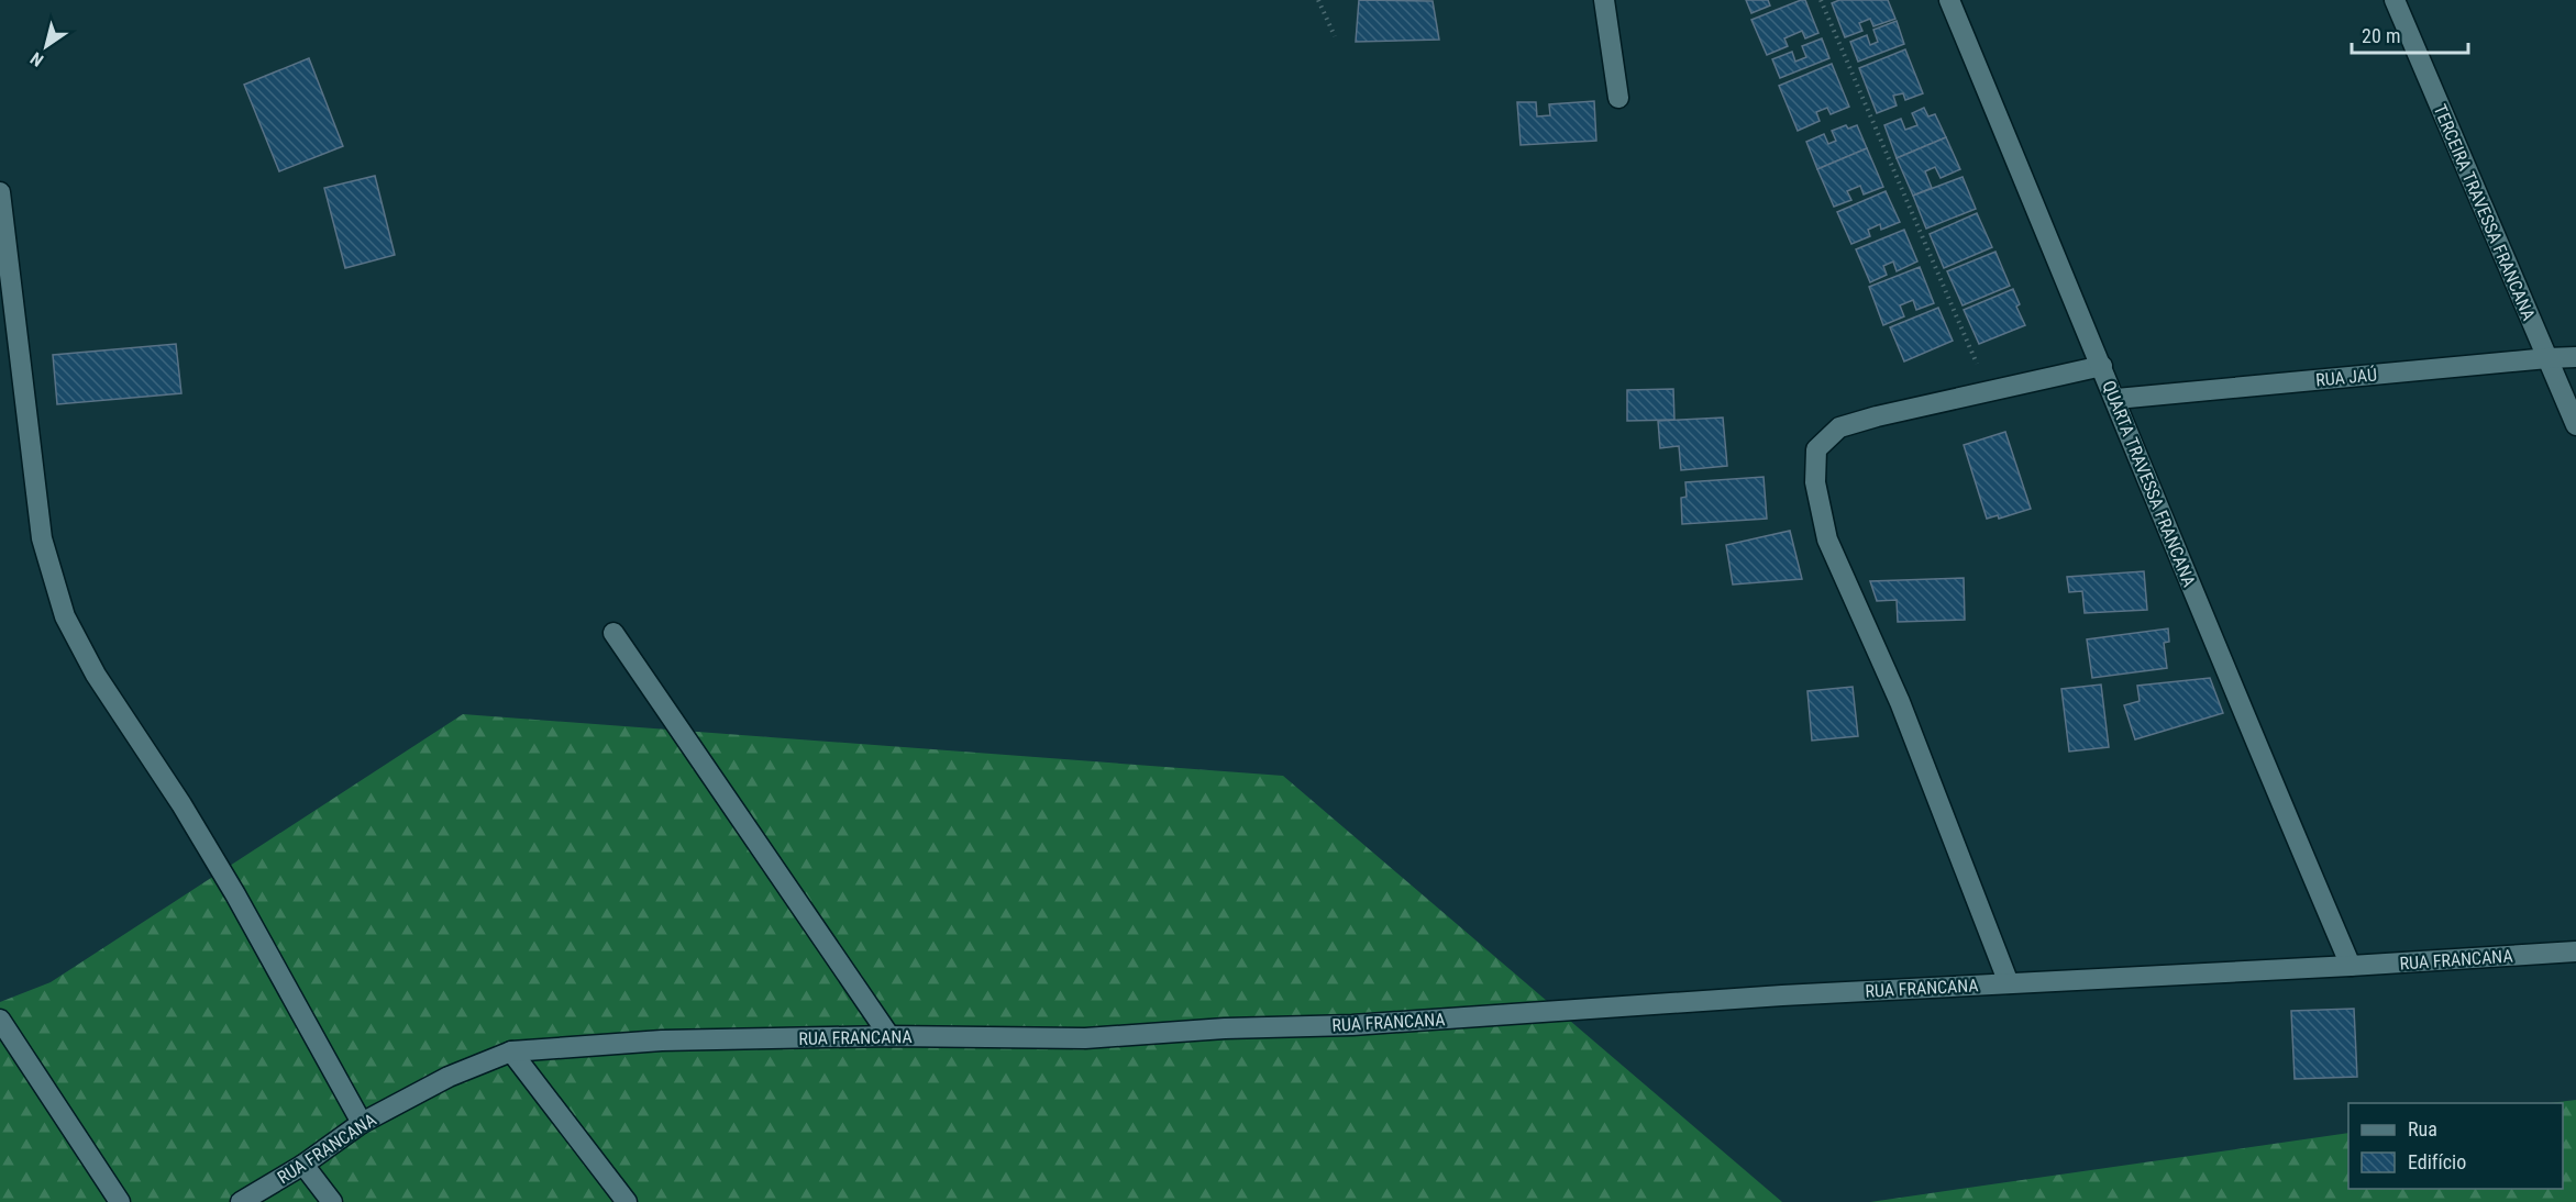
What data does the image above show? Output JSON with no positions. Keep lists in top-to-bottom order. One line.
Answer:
{"streets":{"street":["TERCEIRA TRAVESSA FRANCANA","RUA JAÚ","QUARTA TRAVESSA FRANCANA","RUA FRANCANA"]},"crossings":[["TERCEIRA TRAVESSA FRANCANA","RUA JAÚ"],["RUA JAÚ","QUARTA TRAVESSA FRANCANA"],["QUARTA TRAVESSA FRANCANA","RUA FRANCANA"]],"legend":["Rua","Edifício"],"scale_bar":"20 m","north":"bottom left"}
